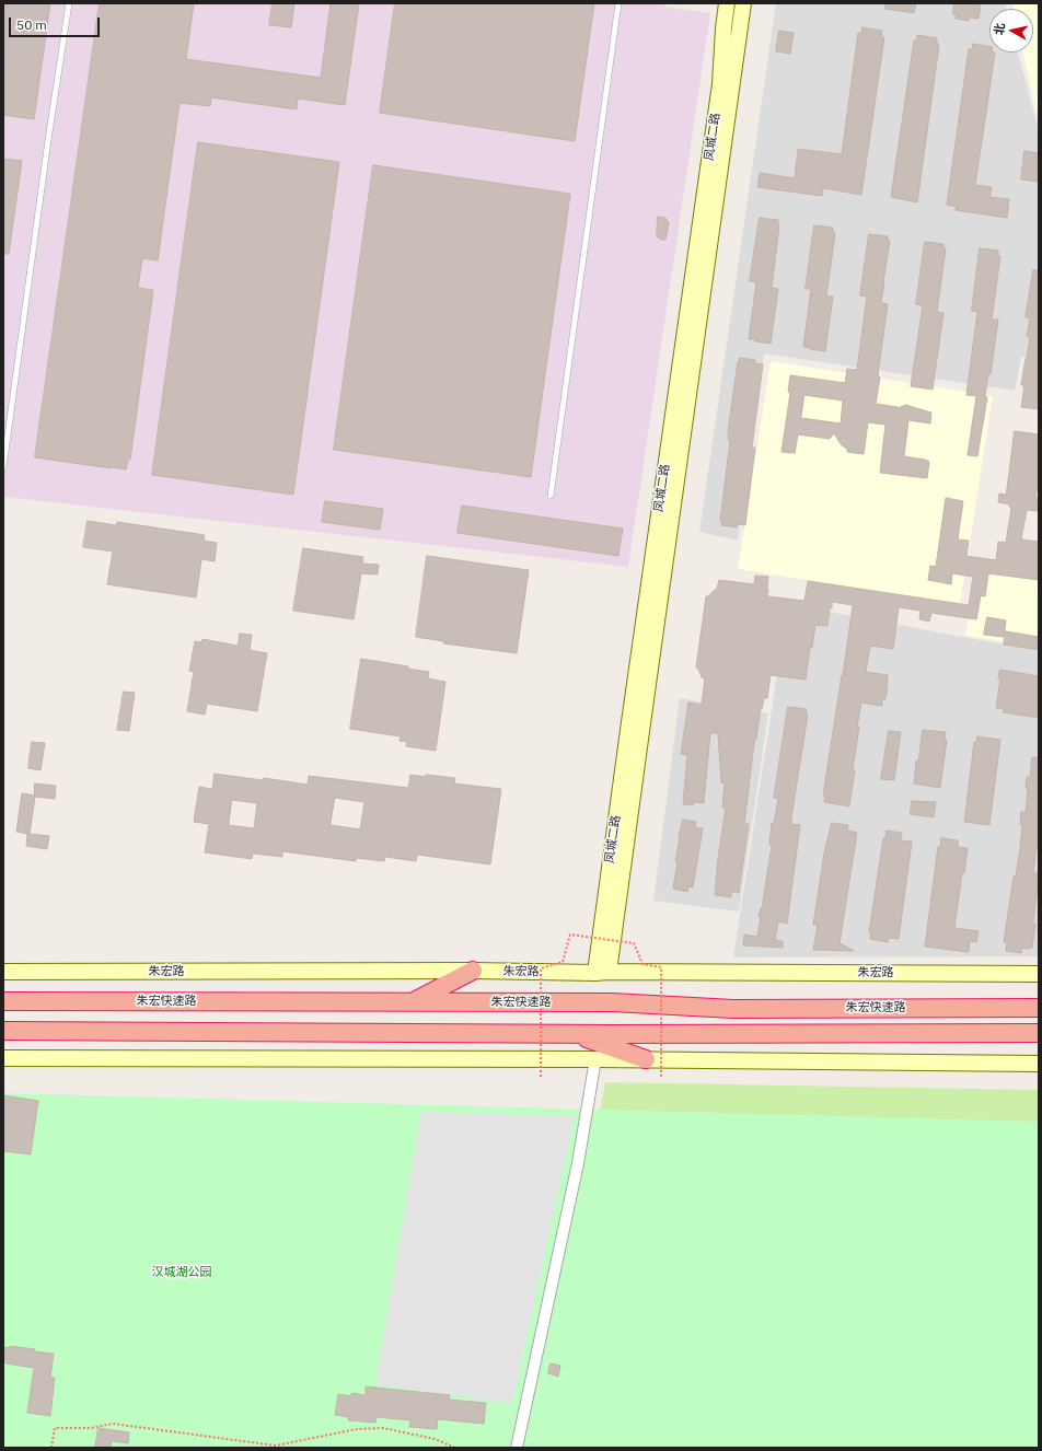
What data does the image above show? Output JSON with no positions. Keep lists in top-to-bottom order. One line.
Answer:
{"streets":{"highway":["朱宏快速路"],"main road":["凤城二路","朱宏路"]},"crossings":[["凤城二路","朱宏路"]],"parks":["汉城湖公园"],"scale_bar":"50 m","north":"left"}
